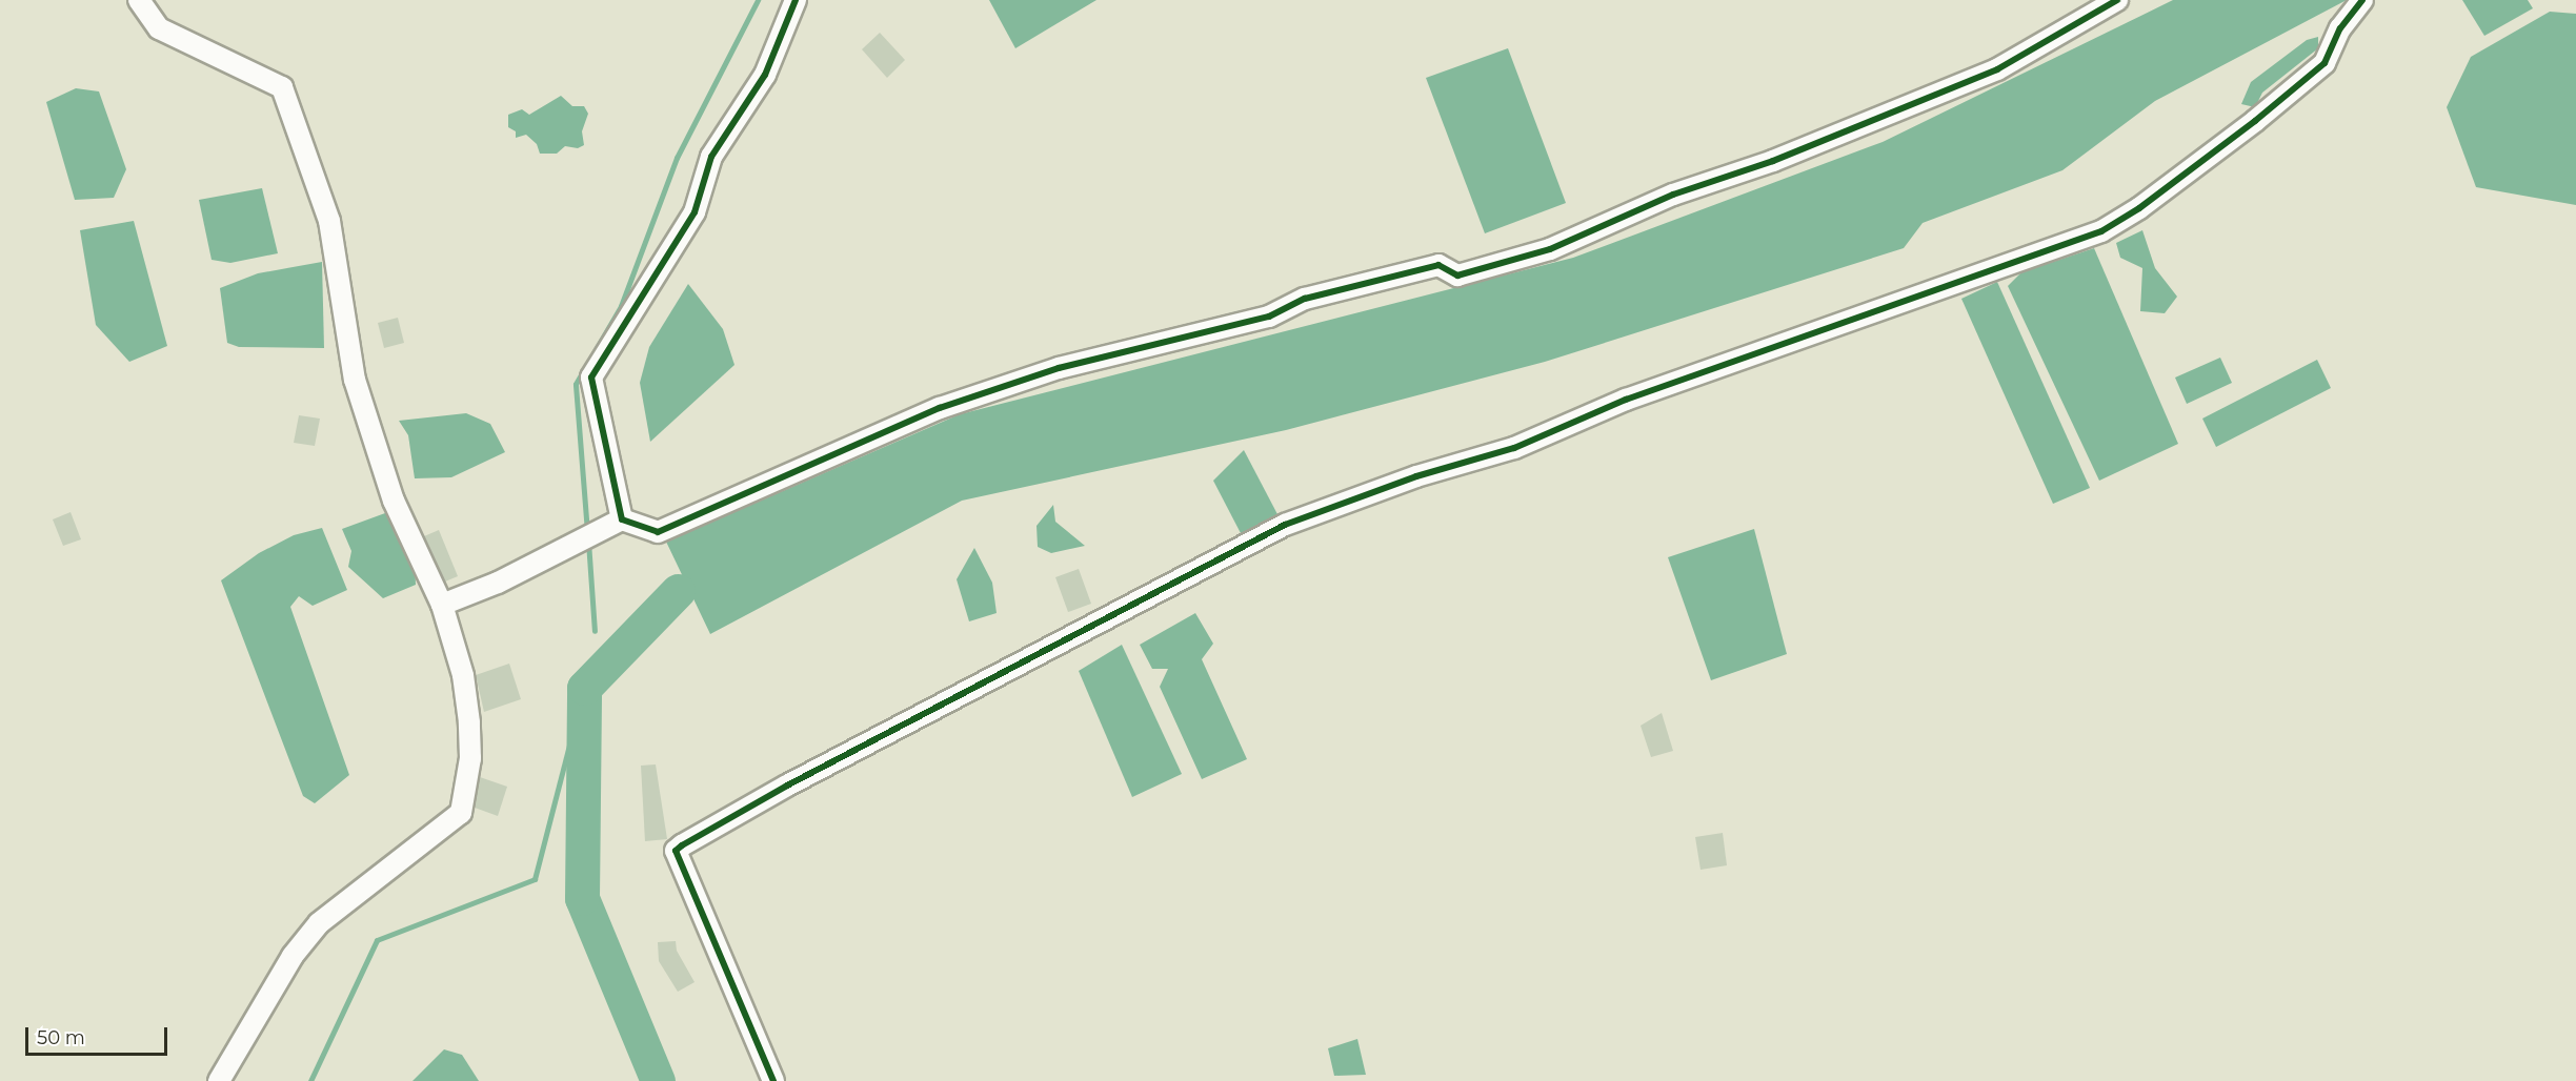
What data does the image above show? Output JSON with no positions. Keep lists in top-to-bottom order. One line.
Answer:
{"scale_bar":"50 m"}
